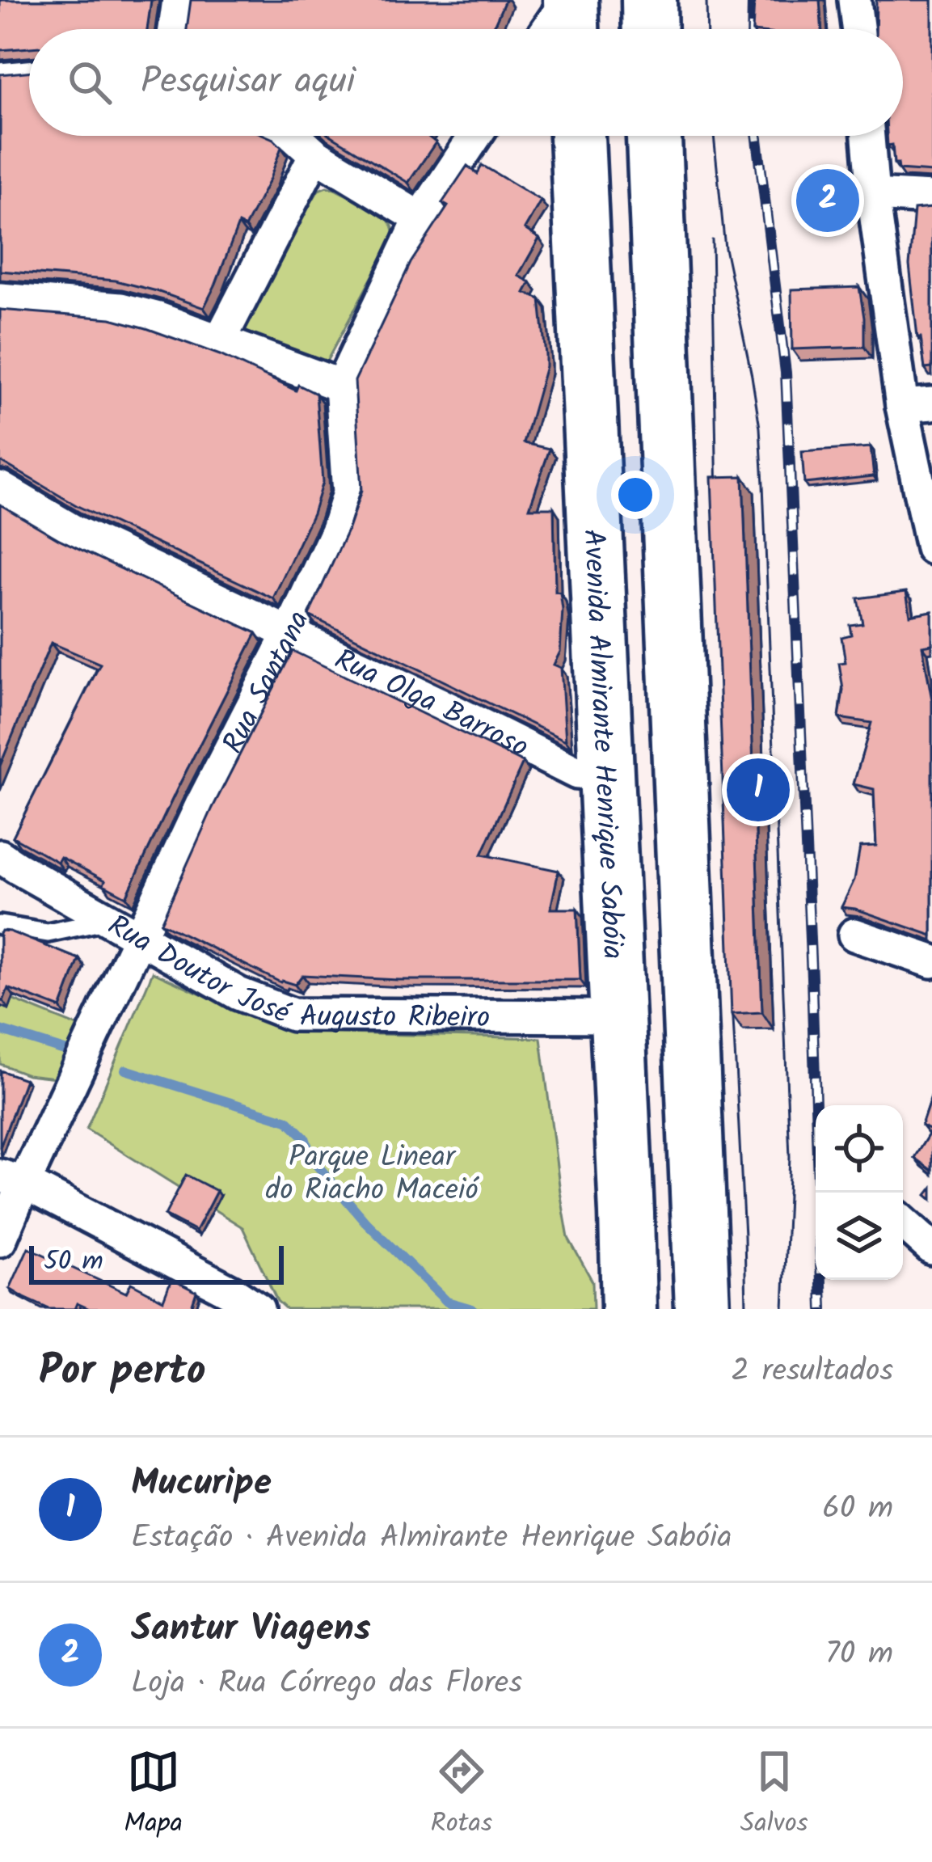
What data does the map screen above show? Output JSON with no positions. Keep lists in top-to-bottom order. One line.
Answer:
{"streets":{"highway":["Avenida Almirante Henrique Sabóia"],"street":["Rua Santana","Rua Olga Barroso","Rua Doutor José Augusto Ribeiro"]},"crossings":[["Rua Santana","Rua Olga Barroso"],["Rua Santana","Rua Doutor José Augusto Ribeiro"],["Rua Olga Barroso","Avenida Almirante Henrique Sabóia"],["Avenida Almirante Henrique Sabóia","Rua Doutor José Augusto Ribeiro"]],"parks":["Parque Linear do Riacho Maceió"],"scale_bar":"50 m","page":{"search":"Pesquisar aqui","pins":["2","1"],"scale":"50 m","heading":["Por perto","2 resultados"],"list":[{"mark":"1","name":"Mucuripe","note":"Estação · Avenida Almirante Henrique Sabóia","value":"60 m"},{"mark":"2","name":"Santur Viagens","note":"Loja · Rua Córrego das Flores","value":"70 m"}],"nav":["Mapa","Rotas","Salvos"]}}
